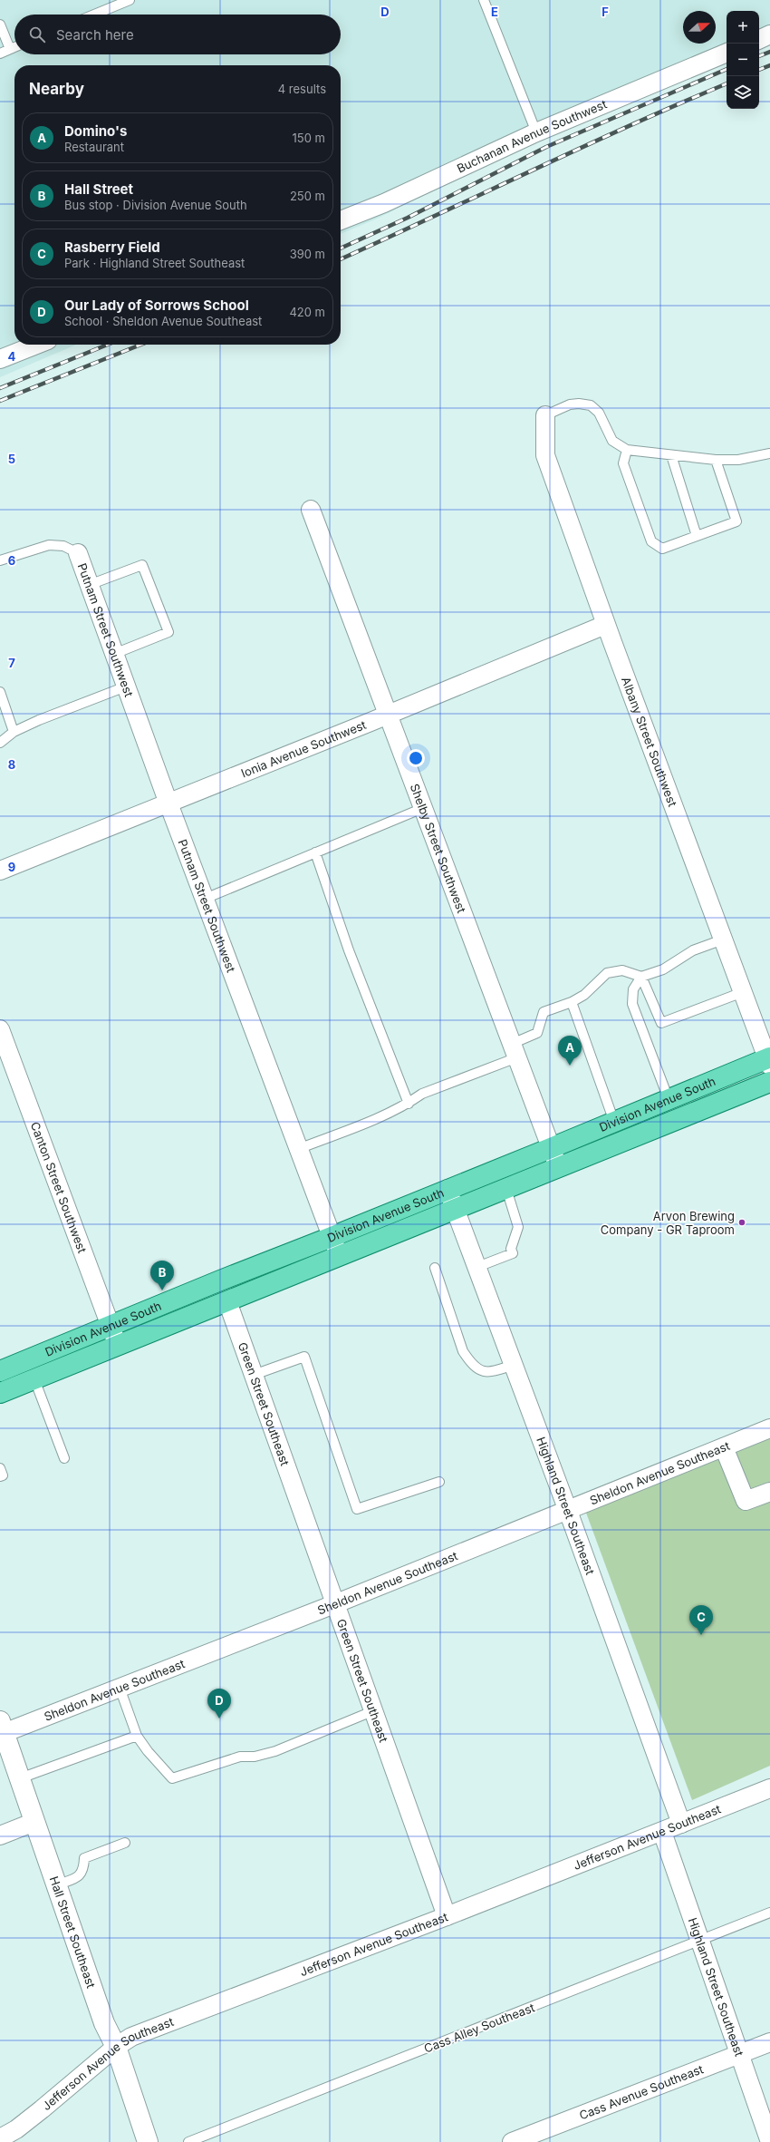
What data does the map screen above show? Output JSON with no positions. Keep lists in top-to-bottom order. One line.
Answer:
{"streets":{"main road":["Division Avenue South","Hall Street Southeast"],"street":["Buchanan Avenue Southwest","Putnam Street Southwest","Albany Street Southwest","Ionia Avenue Southwest","Shelby Street Southwest","Canton Street Southwest","Green Street Southeast","Sheldon Avenue Southeast","Highland Street Southeast","Jefferson Avenue Southeast","Cass Avenue Southeast"],"lane":["Cass Alley Southeast"]},"crossings":[["Putnam Street Southwest","Ionia Avenue Southwest"],["Putnam Street Southwest","Division Avenue South"],["Albany Street Southwest","Ionia Avenue Southwest"],["Albany Street Southwest","Division Avenue South"],["Ionia Avenue Southwest","Shelby Street Southwest"],["Shelby Street Southwest","Division Avenue South"],["Division Avenue South","Canton Street Southwest"],["Division Avenue South","Green Street Southeast"],["Division Avenue South","Highland Street Southeast"],["Green Street Southeast","Sheldon Avenue Southeast"],["Green Street Southeast","Jefferson Avenue Southeast"],["Sheldon Avenue Southeast","Highland Street Southeast"],["Sheldon Avenue Southeast","Hall Street Southeast"],["Highland Street Southeast","Jefferson Avenue Southeast"],["Highland Street Southeast","Cass Alley Southeast"],["Highland Street Southeast","Cass Avenue Southeast"],["Jefferson Avenue Southeast","Hall Street Southeast"]],"places":["Arvon Brewing Company - GR Taproom"],"north":"right","page":{"map_buttons":["+","−"],"search":"Search here","heading":["Nearby","4 results"],"list":[{"mark":"A","name":"Domino's","note":"Restaurant","value":"150 m"},{"mark":"B","name":"Hall Street","note":"Bus stop · Division Avenue South","value":"250 m"},{"mark":"C","name":"Rasberry Field","note":"Park · Highland Street Southeast","value":"390 m"},{"mark":"D","name":"Our Lady of Sorrows School","note":"School · Sheldon Avenue Southeast","value":"420 m"}],"pins":["A","B","C","D"]},"grid":{"columns":["D","E","F"],"rows":["4","5","6","7","8","9"]}}
